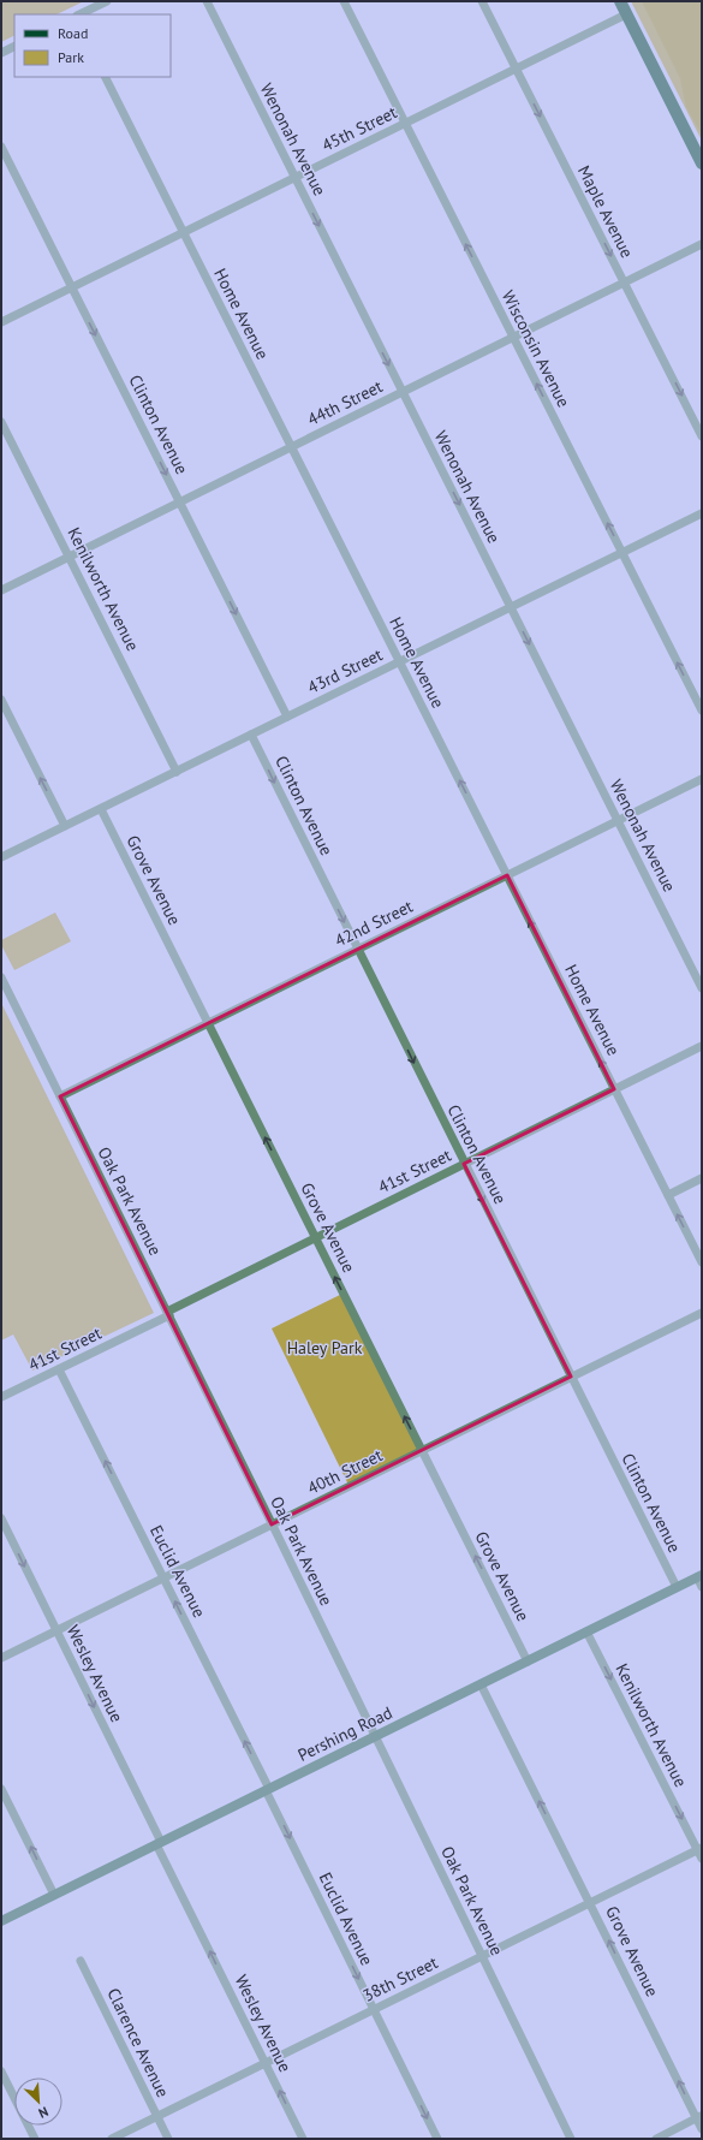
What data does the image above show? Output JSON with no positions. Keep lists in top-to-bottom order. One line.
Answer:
{"streets":{"main road":["Pershing Road"],"street":["45th Street","Wenonah Avenue","Maple Avenue","Home Avenue","Wisconsin Avenue","44th Street","Clinton Avenue","Kenilworth Avenue","43rd Street","Grove Avenue","42nd Street","41st Street","Oak Park Avenue","40th Street","Euclid Avenue","Wesley Avenue","38th Street","Clarence Avenue"]},"crossings":[["45th Street","Wenonah Avenue"],["45th Street","Maple Avenue"],["45th Street","Home Avenue"],["45th Street","Wisconsin Avenue"],["45th Street","Clinton Avenue"],["Wenonah Avenue","44th Street"],["Wenonah Avenue","43rd Street"],["Wenonah Avenue","42nd Street"],["Maple Avenue","44th Street"],["Home Avenue","44th Street"],["Home Avenue","43rd Street"],["Home Avenue","42nd Street"],["Home Avenue","41st Street"],["Wisconsin Avenue","44th Street"],["Wisconsin Avenue","43rd Street"],["44th Street","Clinton Avenue"],["44th Street","Kenilworth Avenue"],["Clinton Avenue","43rd Street"],["Clinton Avenue","42nd Street"],["Clinton Avenue","41st Street"],["Clinton Avenue","40th Street"],["Clinton Avenue","Pershing Road"],["Kenilworth Avenue","43rd Street"],["Kenilworth Avenue","Pershing Road"],["Kenilworth Avenue","38th Street"],["43rd Street","Grove Avenue"],["Grove Avenue","42nd Street"],["Grove Avenue","41st Street"],["Grove Avenue","40th Street"],["Grove Avenue","Pershing Road"],["Grove Avenue","38th Street"],["42nd Street","Oak Park Avenue"],["41st Street","Oak Park Avenue"],["41st Street","Euclid Avenue"],["Oak Park Avenue","40th Street"],["Oak Park Avenue","Pershing Road"],["Oak Park Avenue","38th Street"],["40th Street","Euclid Avenue"],["40th Street","Wesley Avenue"],["Euclid Avenue","Pershing Road"],["Euclid Avenue","38th Street"],["Wesley Avenue","Pershing Road"],["Wesley Avenue","38th Street"],["38th Street","Clarence Avenue"]],"one_way":["Wenonah Avenue","Maple Avenue","Home Avenue","Wisconsin Avenue","Clinton Avenue","Kenilworth Avenue","Grove Avenue"],"parks":["Haley Park"],"legend":["Road","Park"],"north":"bottom right"}
